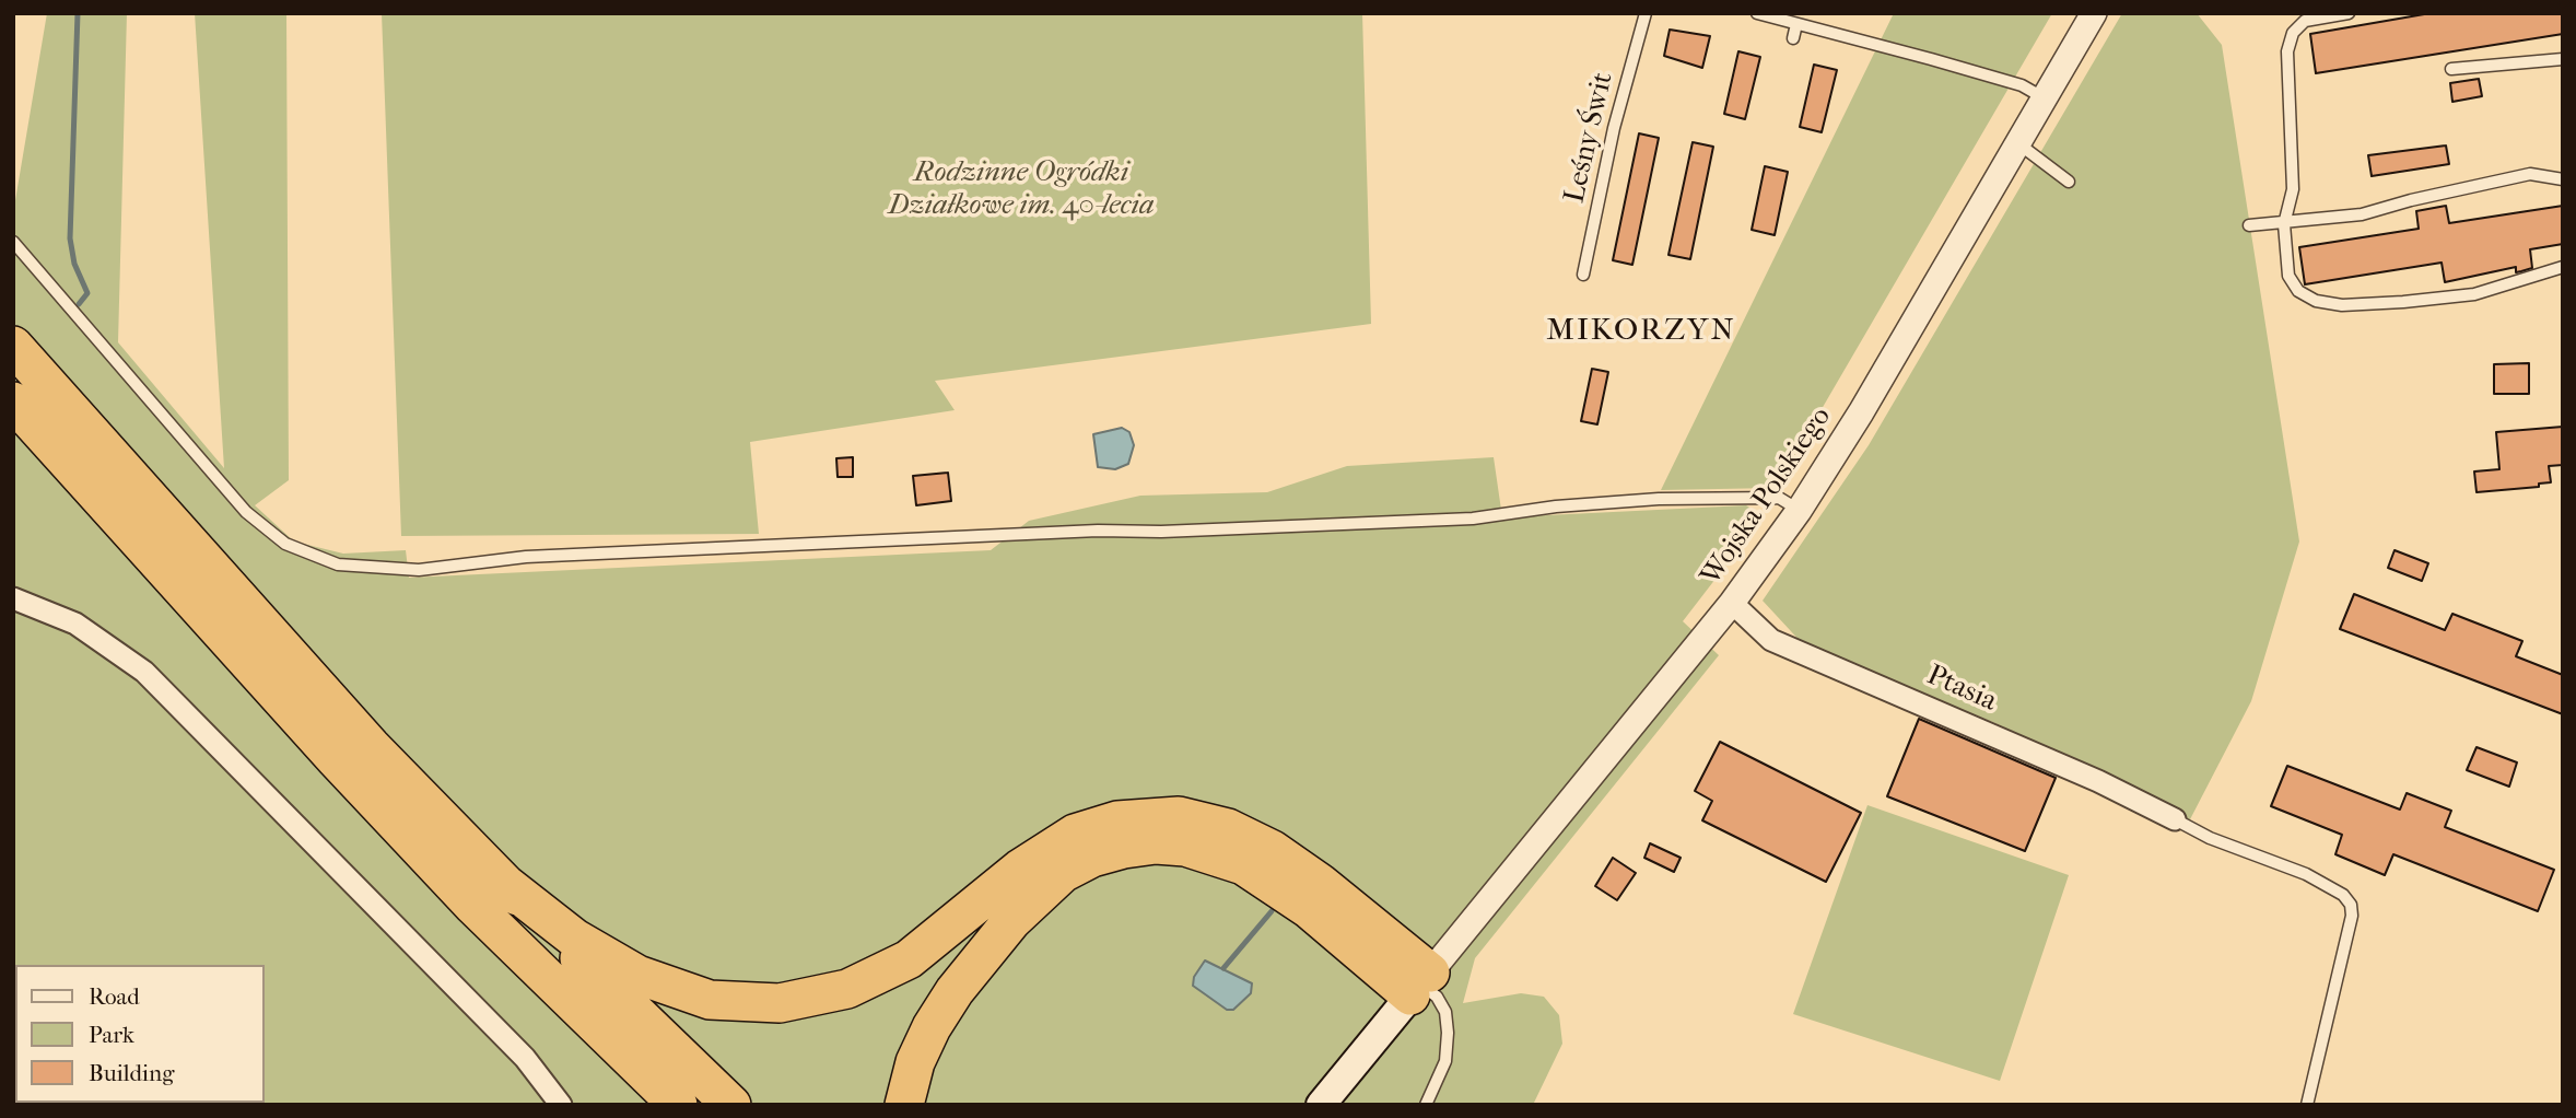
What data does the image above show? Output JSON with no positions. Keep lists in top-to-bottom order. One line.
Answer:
{"streets":{"street":["Wojska Polskiego","Ptasia"],"lane":["Leśny Świt"]},"crossings":[["Wojska Polskiego","Ptasia"]],"districts":["MIKORZYN"],"parks":["Rodzinne Ogródki Działkowe im. 40-lecia"],"legend":["Road","Park","Building"]}
